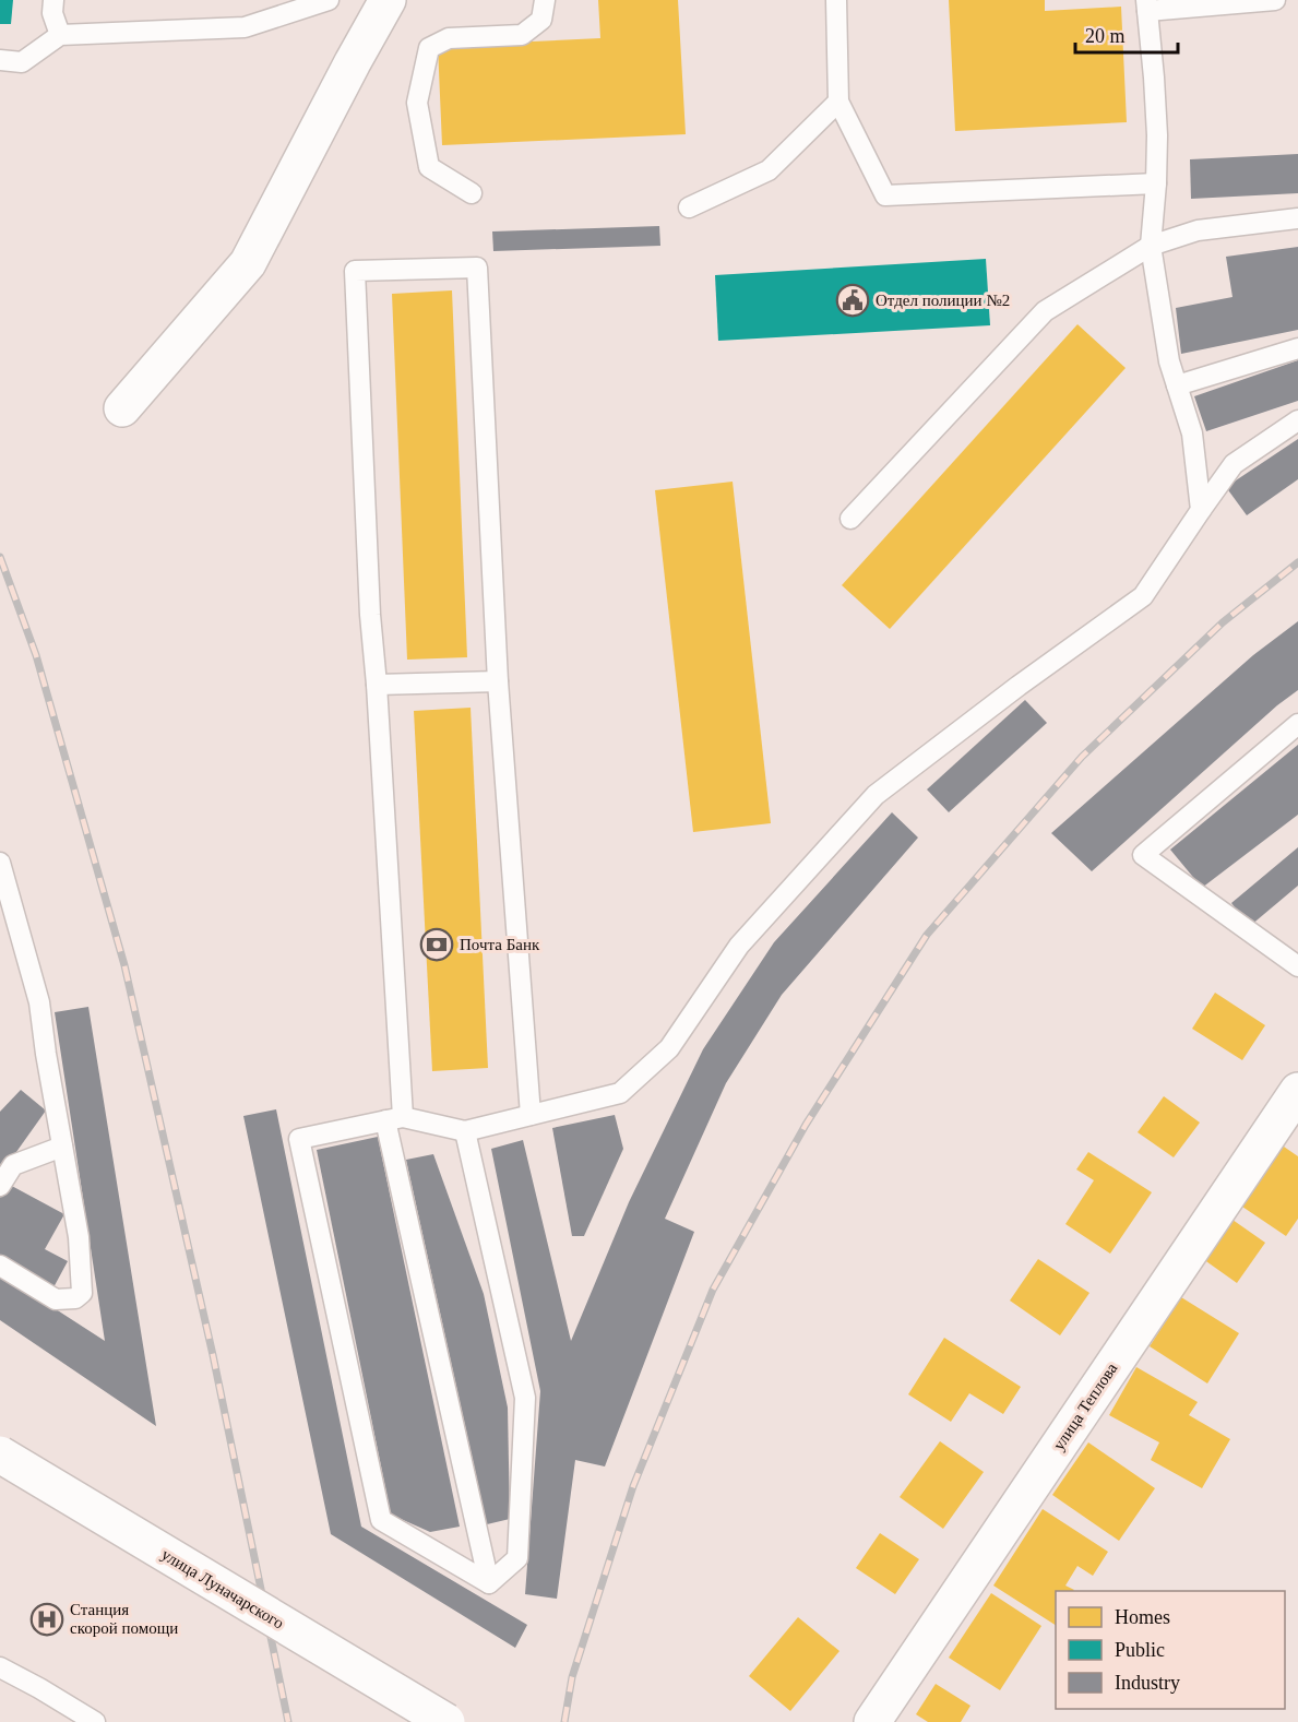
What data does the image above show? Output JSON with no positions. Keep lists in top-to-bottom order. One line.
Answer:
{"streets":{"street":["улица Теплова","улица Луначарского"]},"places":{"public building":["Отдел полиции №2"],"bank":["Почта Банк"],"hospital":["Станция скорой помощи"]},"legend":["Homes","Public","Industry"],"scale_bar":"20 m"}
